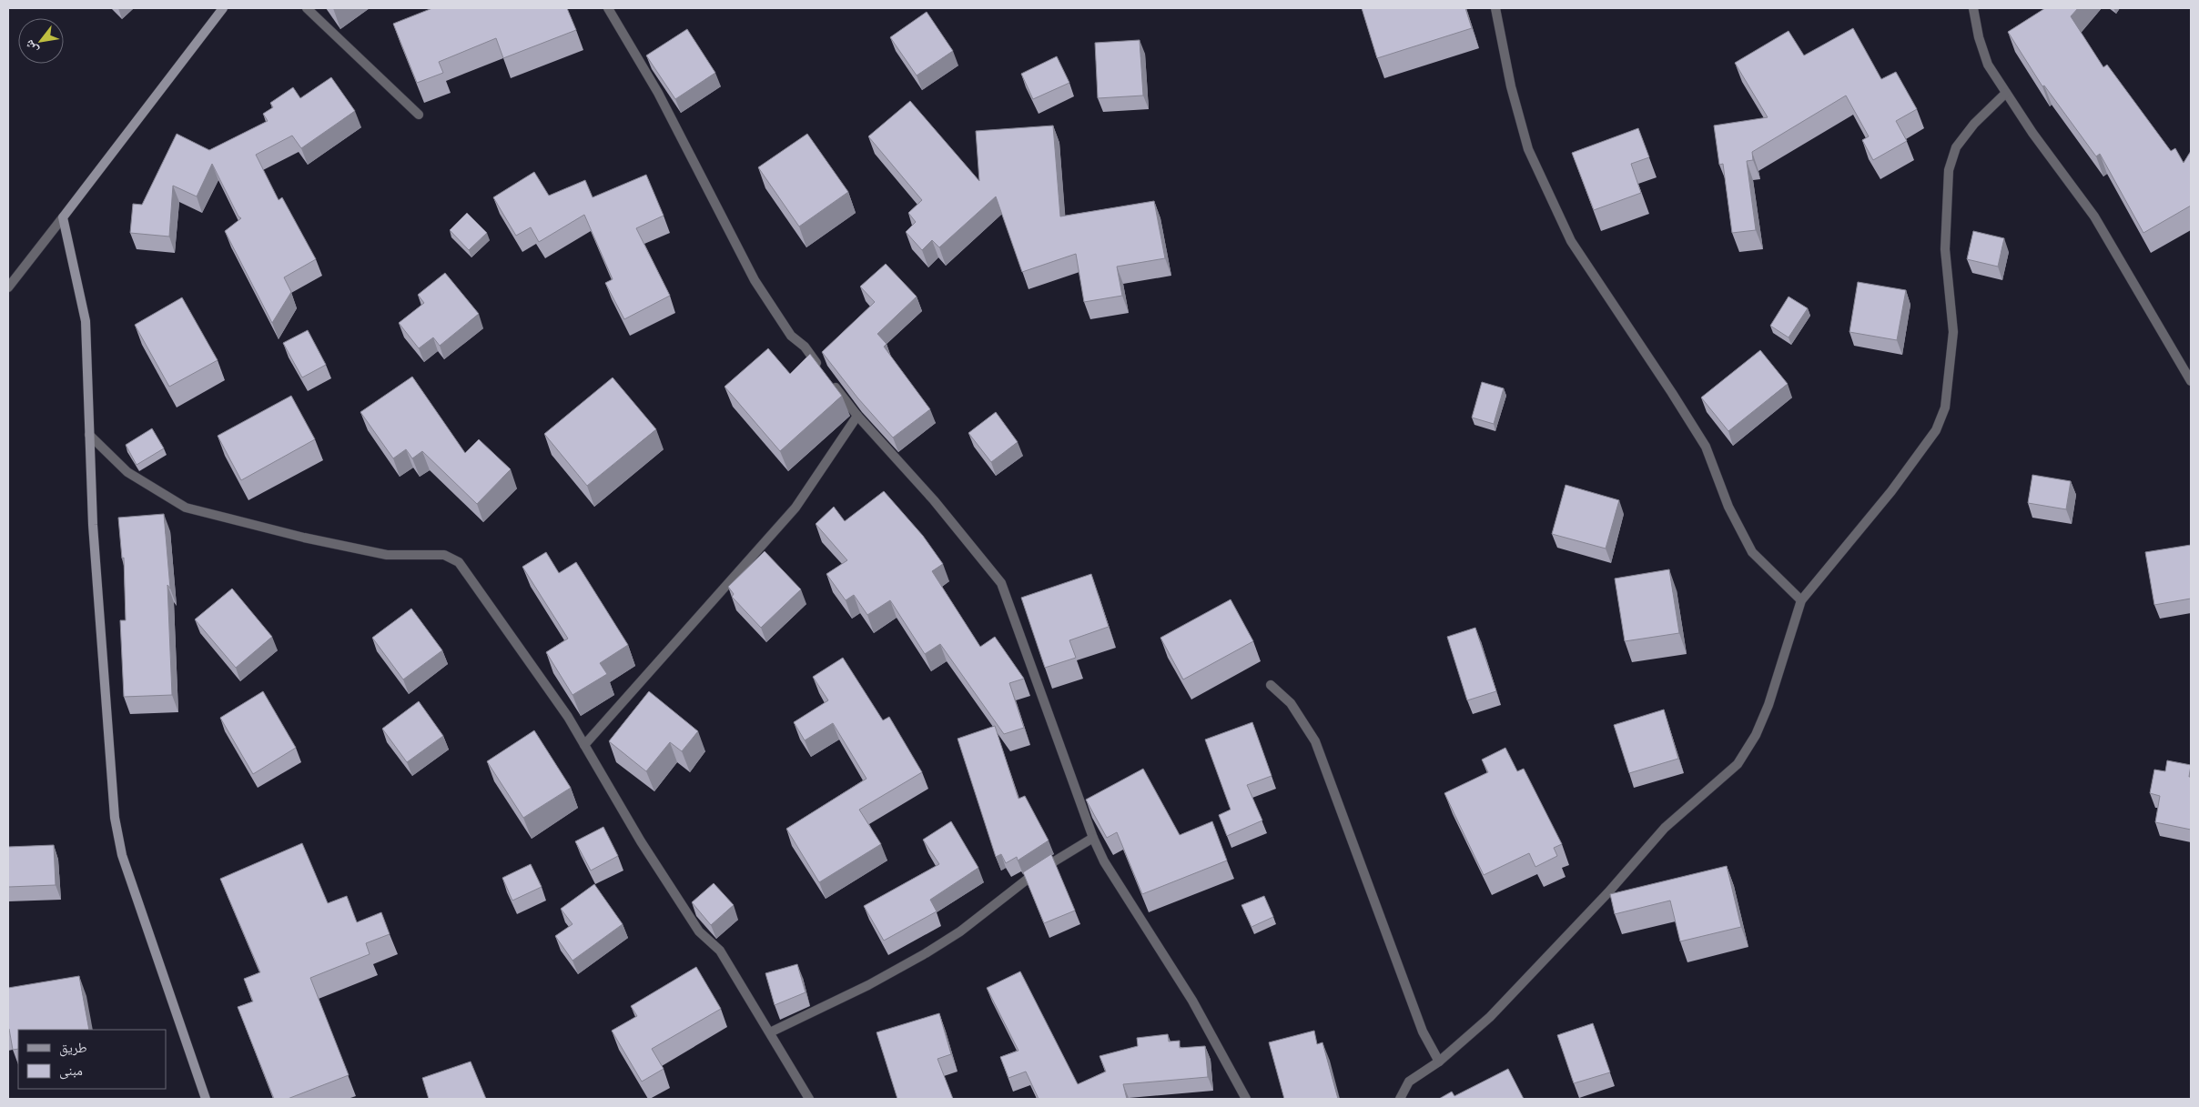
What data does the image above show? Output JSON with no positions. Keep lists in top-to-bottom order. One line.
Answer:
{"legend":["طريق","مبنى"],"north":"bottom left"}
